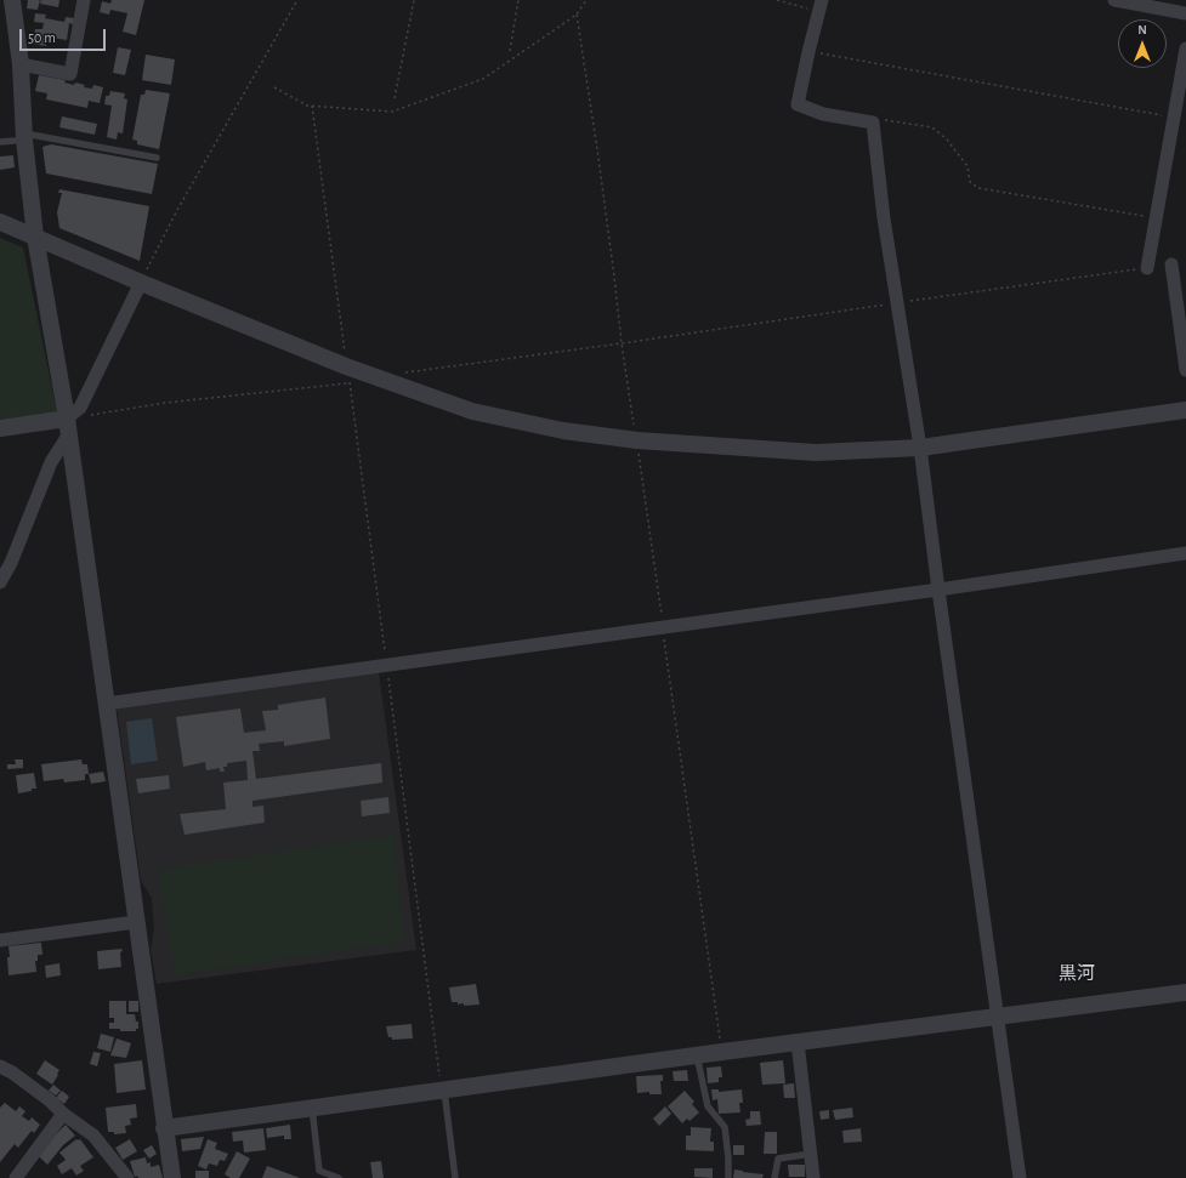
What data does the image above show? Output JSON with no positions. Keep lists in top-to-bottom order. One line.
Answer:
{"districts":["黒河"],"scale_bar":"50 m","north":"top"}
